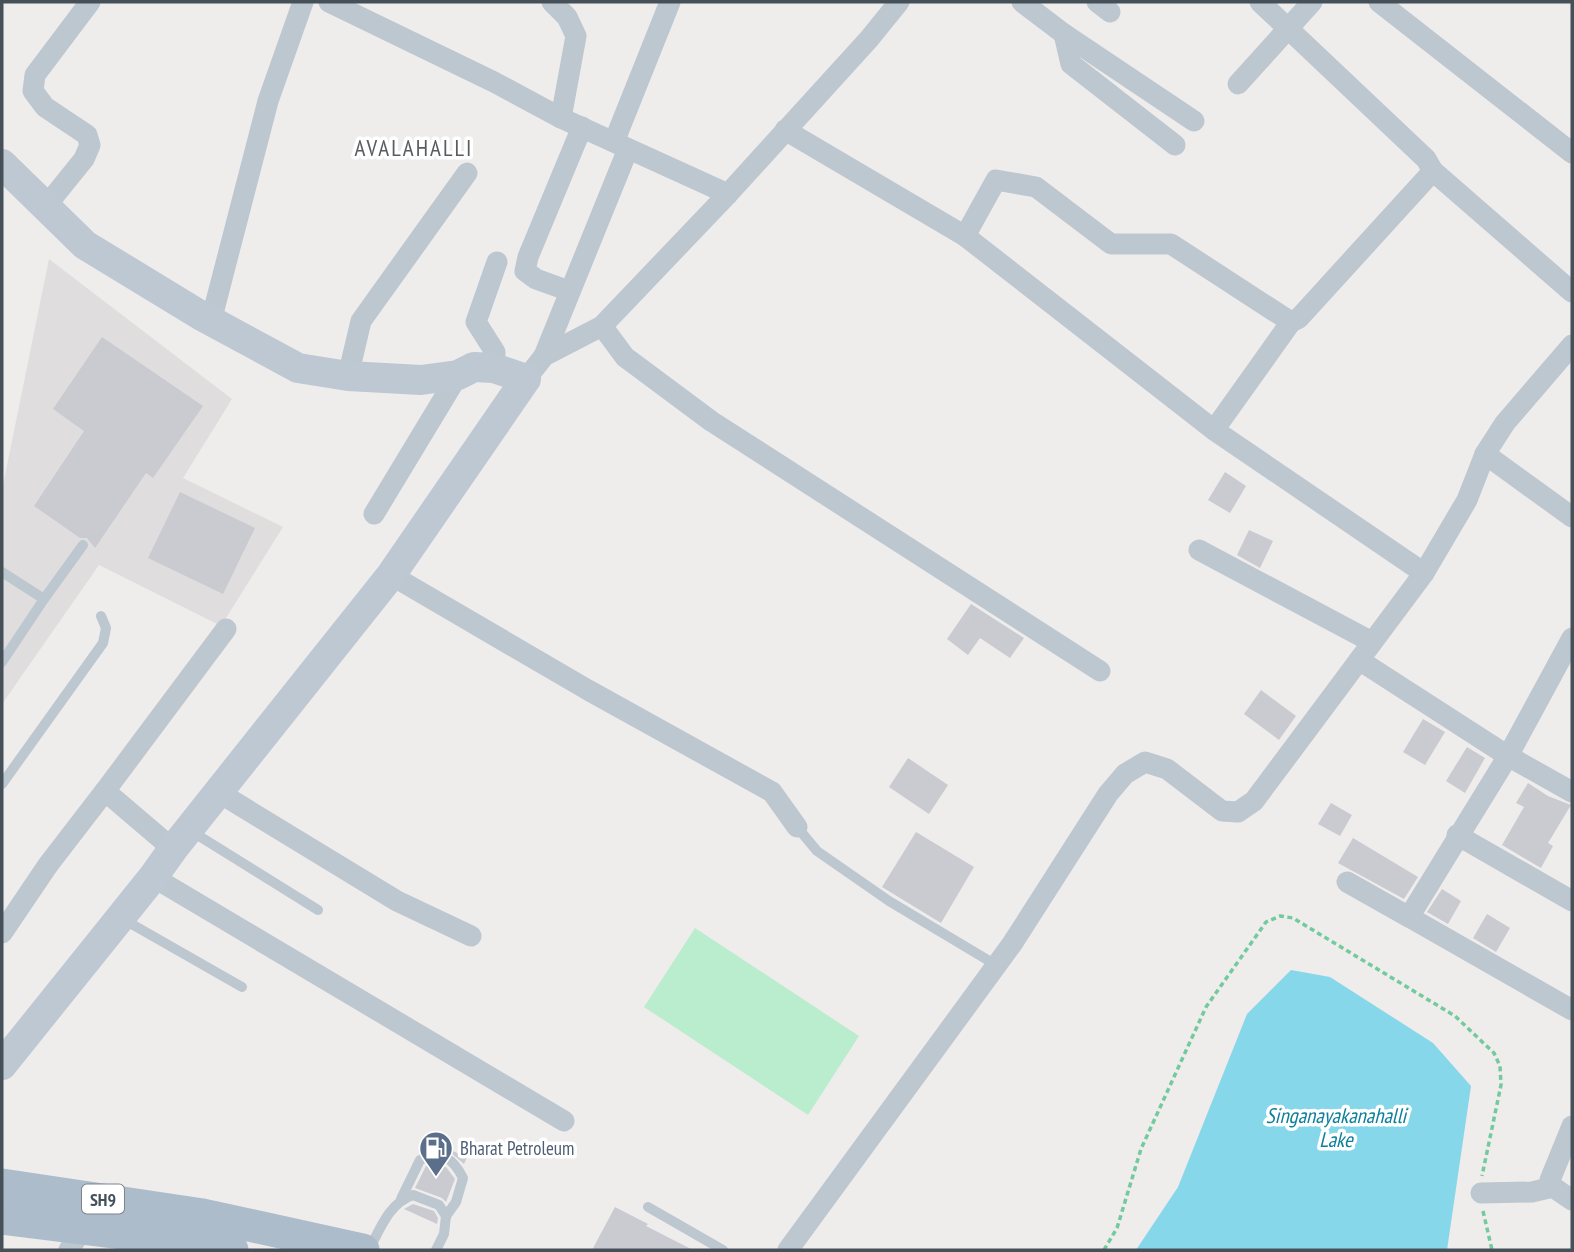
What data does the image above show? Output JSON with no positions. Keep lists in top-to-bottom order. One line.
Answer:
{"streets":{"main road":["SH9"]},"districts":["AVALAHALLI"],"water":["Singanayakanahalli Lake"],"places":{"fuel station":["Bharat Petroleum"]}}
